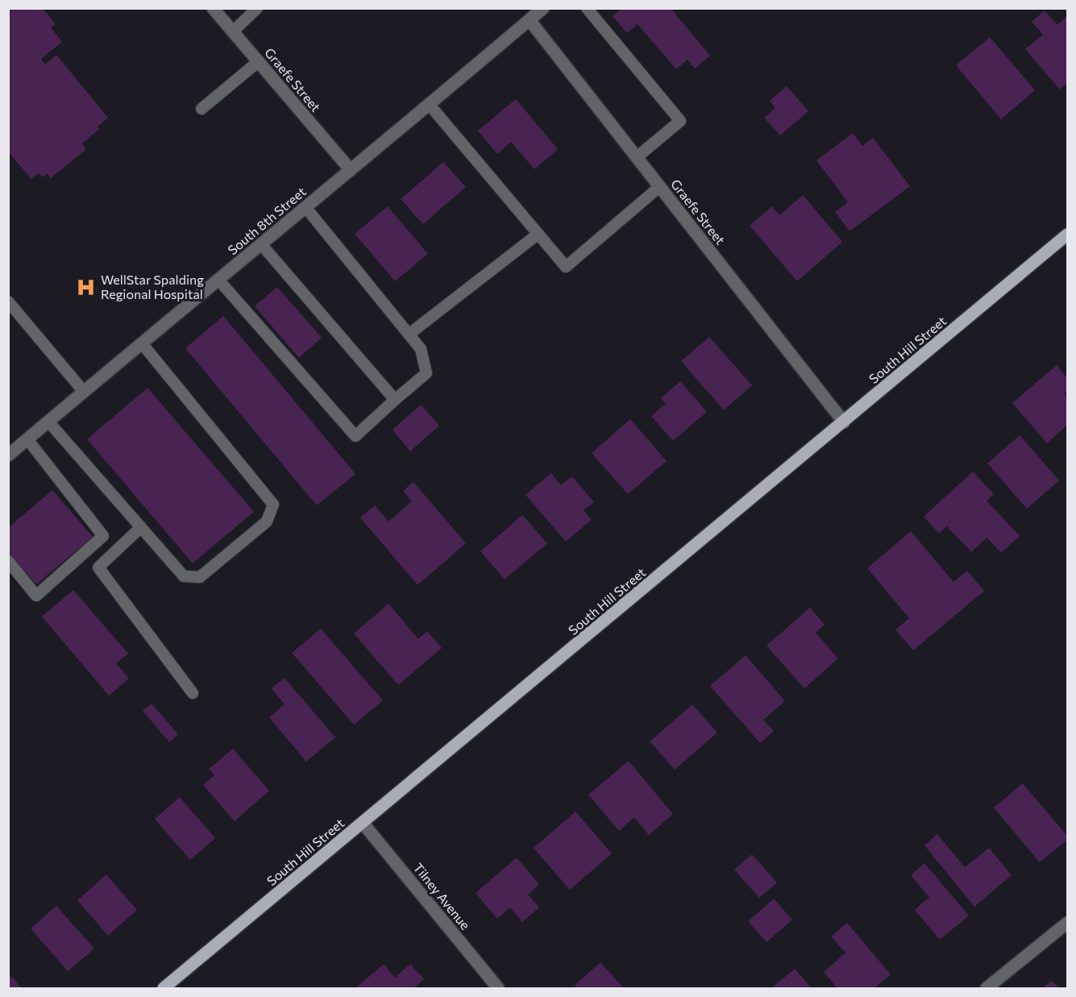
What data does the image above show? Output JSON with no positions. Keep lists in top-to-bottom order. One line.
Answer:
{"streets":{"main road":["South Hill Street"],"street":["Graefe Street","South 8th Street","Tilney Avenue"]},"crossings":[["Graefe Street","South 8th Street"],["Graefe Street","South Hill Street"],["South Hill Street","Tilney Avenue"]],"places":{"hospital":["WellStar Spalding Regional Hospital"]}}
